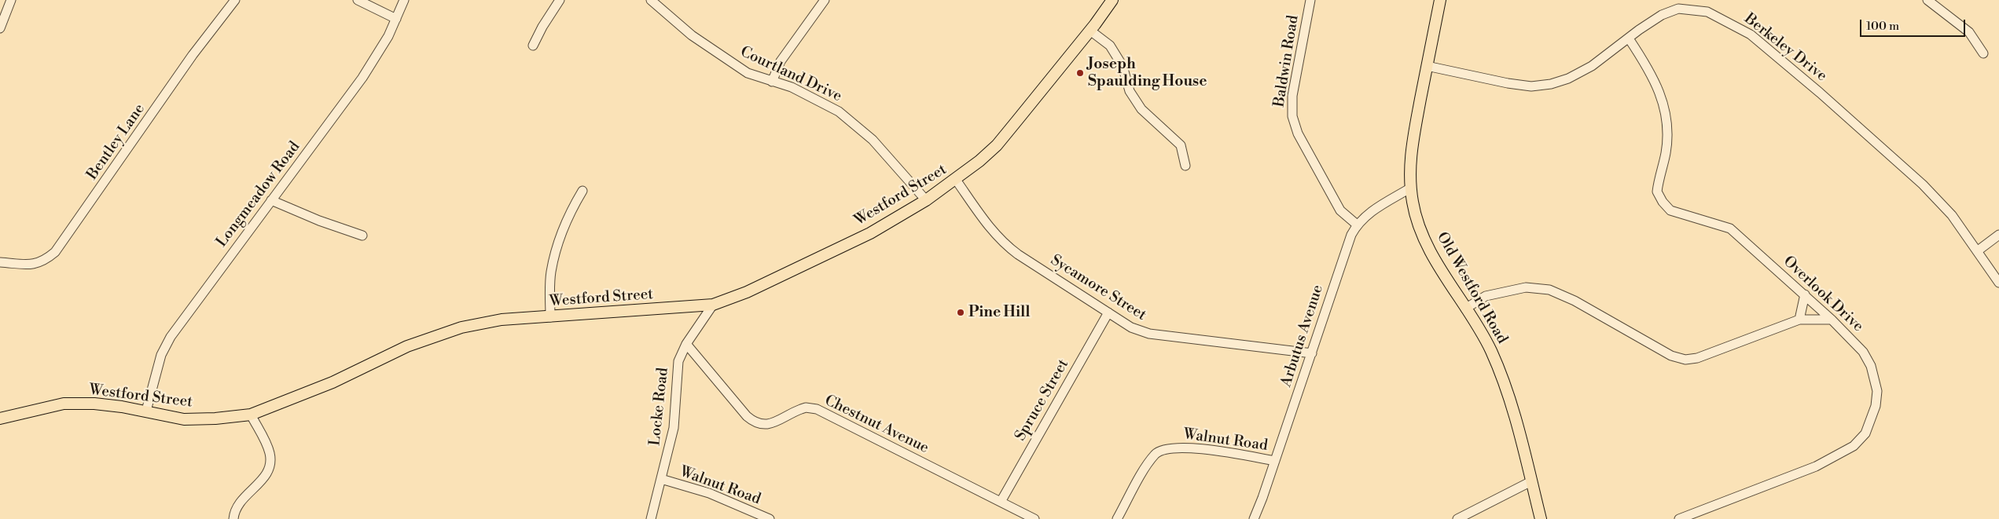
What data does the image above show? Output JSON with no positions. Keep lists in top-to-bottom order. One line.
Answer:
{"streets":{"main road":["Westford Street","Old Westford Road"],"street":["Berkeley Drive","Baldwin Road","Courtland Drive","Bentley Lane","Longmeadow Road","Sycamore Street","Overlook Drive","Arbutus Avenue","Spruce Street","Locke Road","Chestnut Avenue","Walnut Road"]},"crossings":[["Berkeley Drive","Old Westford Road"],["Berkeley Drive","Overlook Drive"],["Baldwin Road","Arbutus Avenue"],["Courtland Drive","Westford Street"],["Longmeadow Road","Westford Street"],["Westford Street","Sycamore Street"],["Westford Street","Locke Road"],["Sycamore Street","Arbutus Avenue"],["Sycamore Street","Spruce Street"],["Old Westford Road","Arbutus Avenue"],["Arbutus Avenue","Walnut Road"],["Spruce Street","Chestnut Avenue"],["Locke Road","Chestnut Avenue"],["Locke Road","Walnut Road"]],"places":["Joseph Spaulding House","Pine Hill"],"scale_bar":"100 m"}
